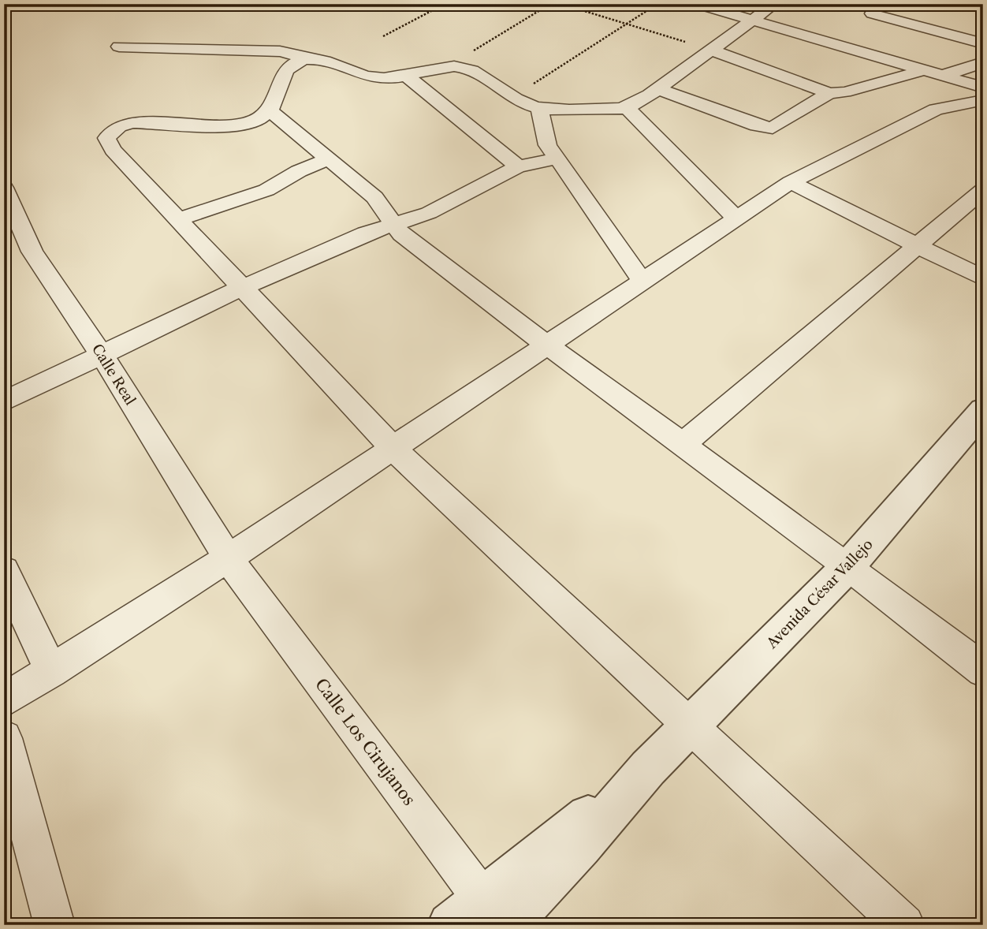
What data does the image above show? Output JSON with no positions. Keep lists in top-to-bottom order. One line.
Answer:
{"streets":{"street":["Calle Real","Avenida César Vallejo","Calle Los Cirujanos"]},"crossings":[["Calle Real","Calle Los Cirujanos"],["Avenida César Vallejo","Calle Los Cirujanos"]]}
